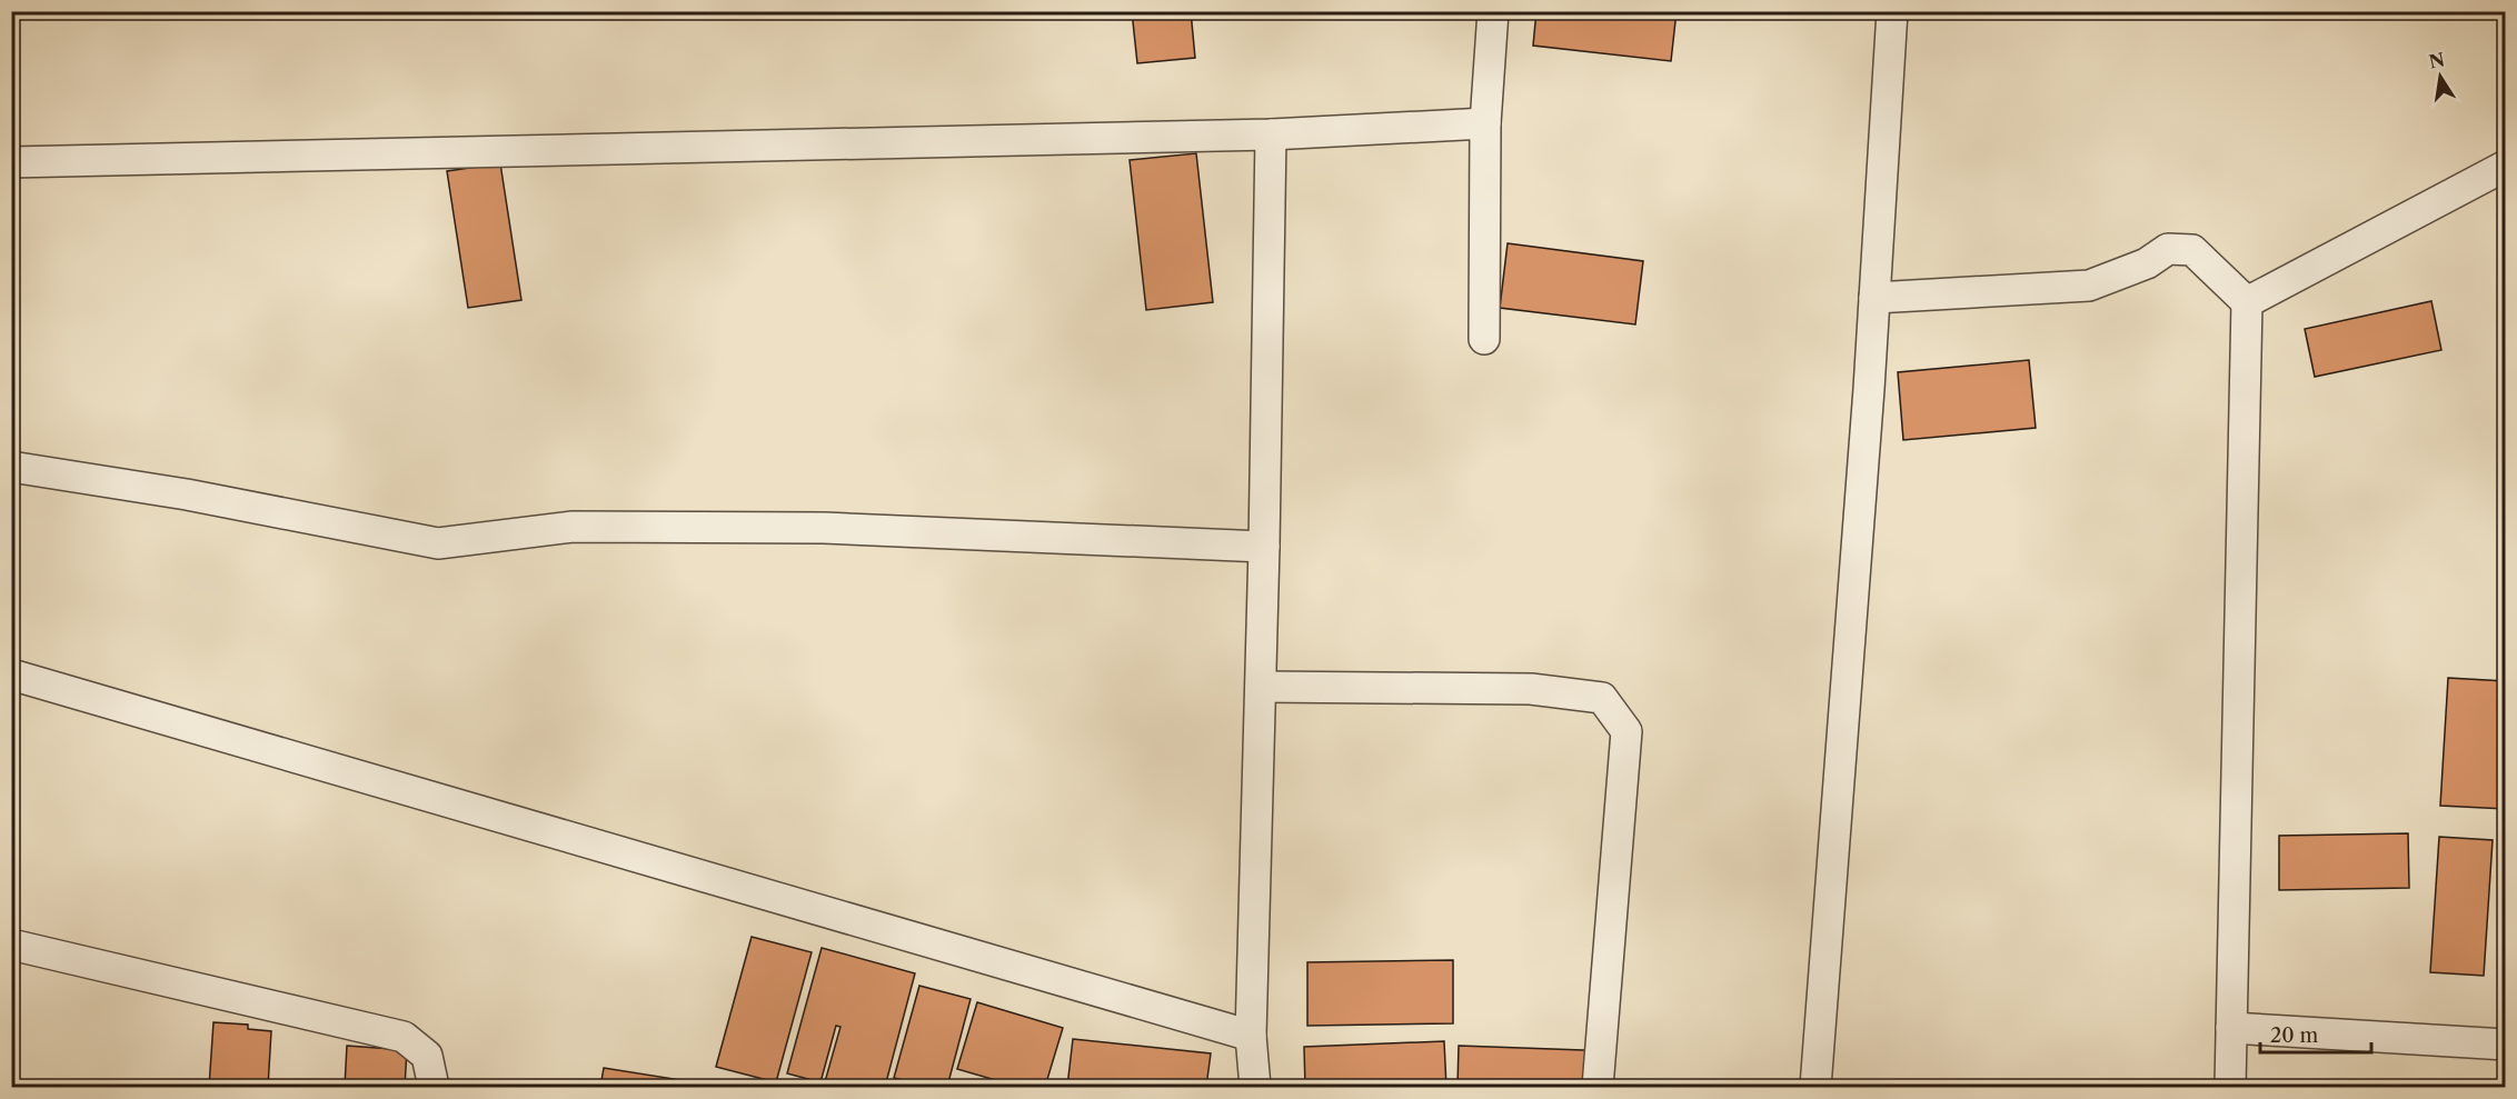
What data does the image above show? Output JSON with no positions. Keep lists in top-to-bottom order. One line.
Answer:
{"scale_bar":"20 m","north":"top"}
